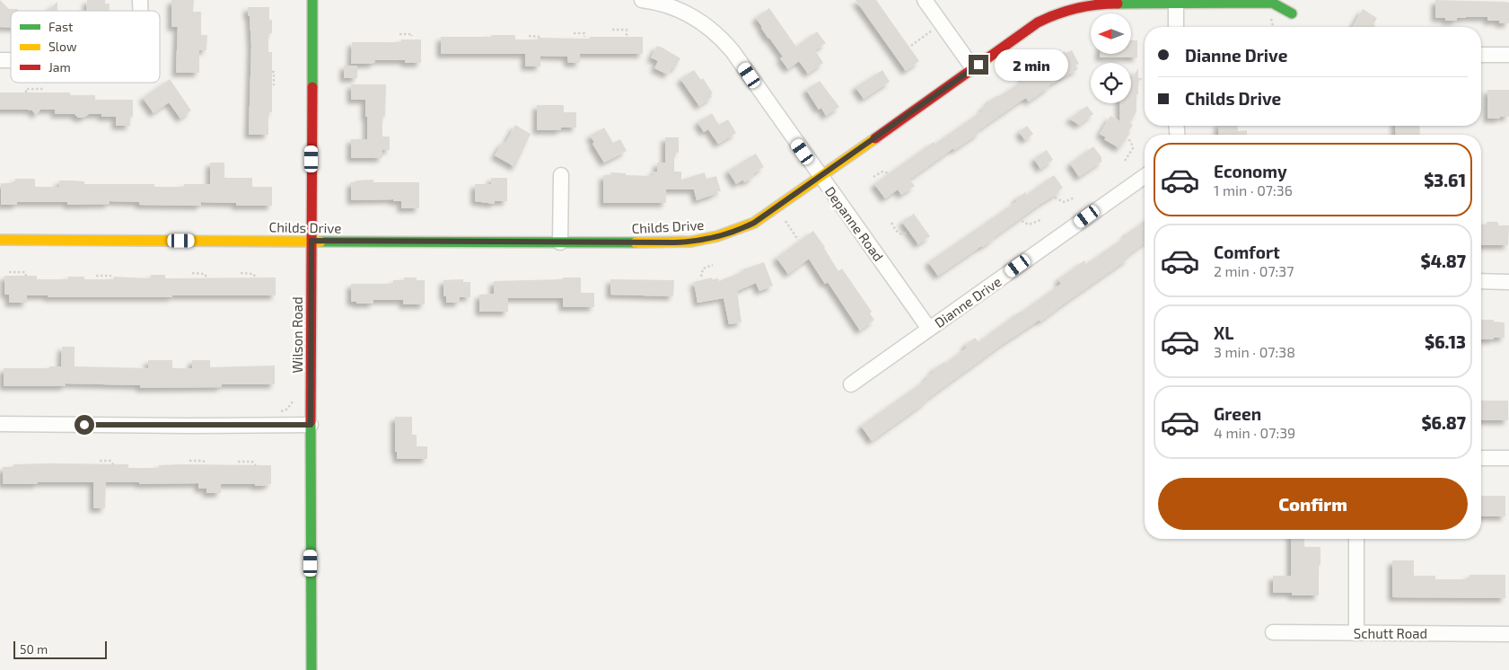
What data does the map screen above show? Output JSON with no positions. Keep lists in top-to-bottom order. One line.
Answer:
{"streets":{"street":["Depanne Road","Childs Drive","Dianne Drive","Wilson Road","Schutt Road"]},"crossings":[["Depanne Road","Childs Drive"],["Depanne Road","Dianne Drive"],["Childs Drive","Wilson Road"]],"legend":["Fast","Slow","Jam"],"scale_bar":"50 m","north":"left","page":{"banner":["Dianne Drive","Childs Drive"],"bubble":"2 min","list":[{"name":"Economy","note":"1 min · 07:36","value":"$3.61"},{"name":"Comfort","note":"2 min · 07:37","value":"$4.87"},{"name":"XL","note":"3 min · 07:38","value":"$6.13"},{"name":"Green","note":"4 min · 07:39","value":"$6.87"}],"buttons":"Confirm","scale":"50 m"}}
